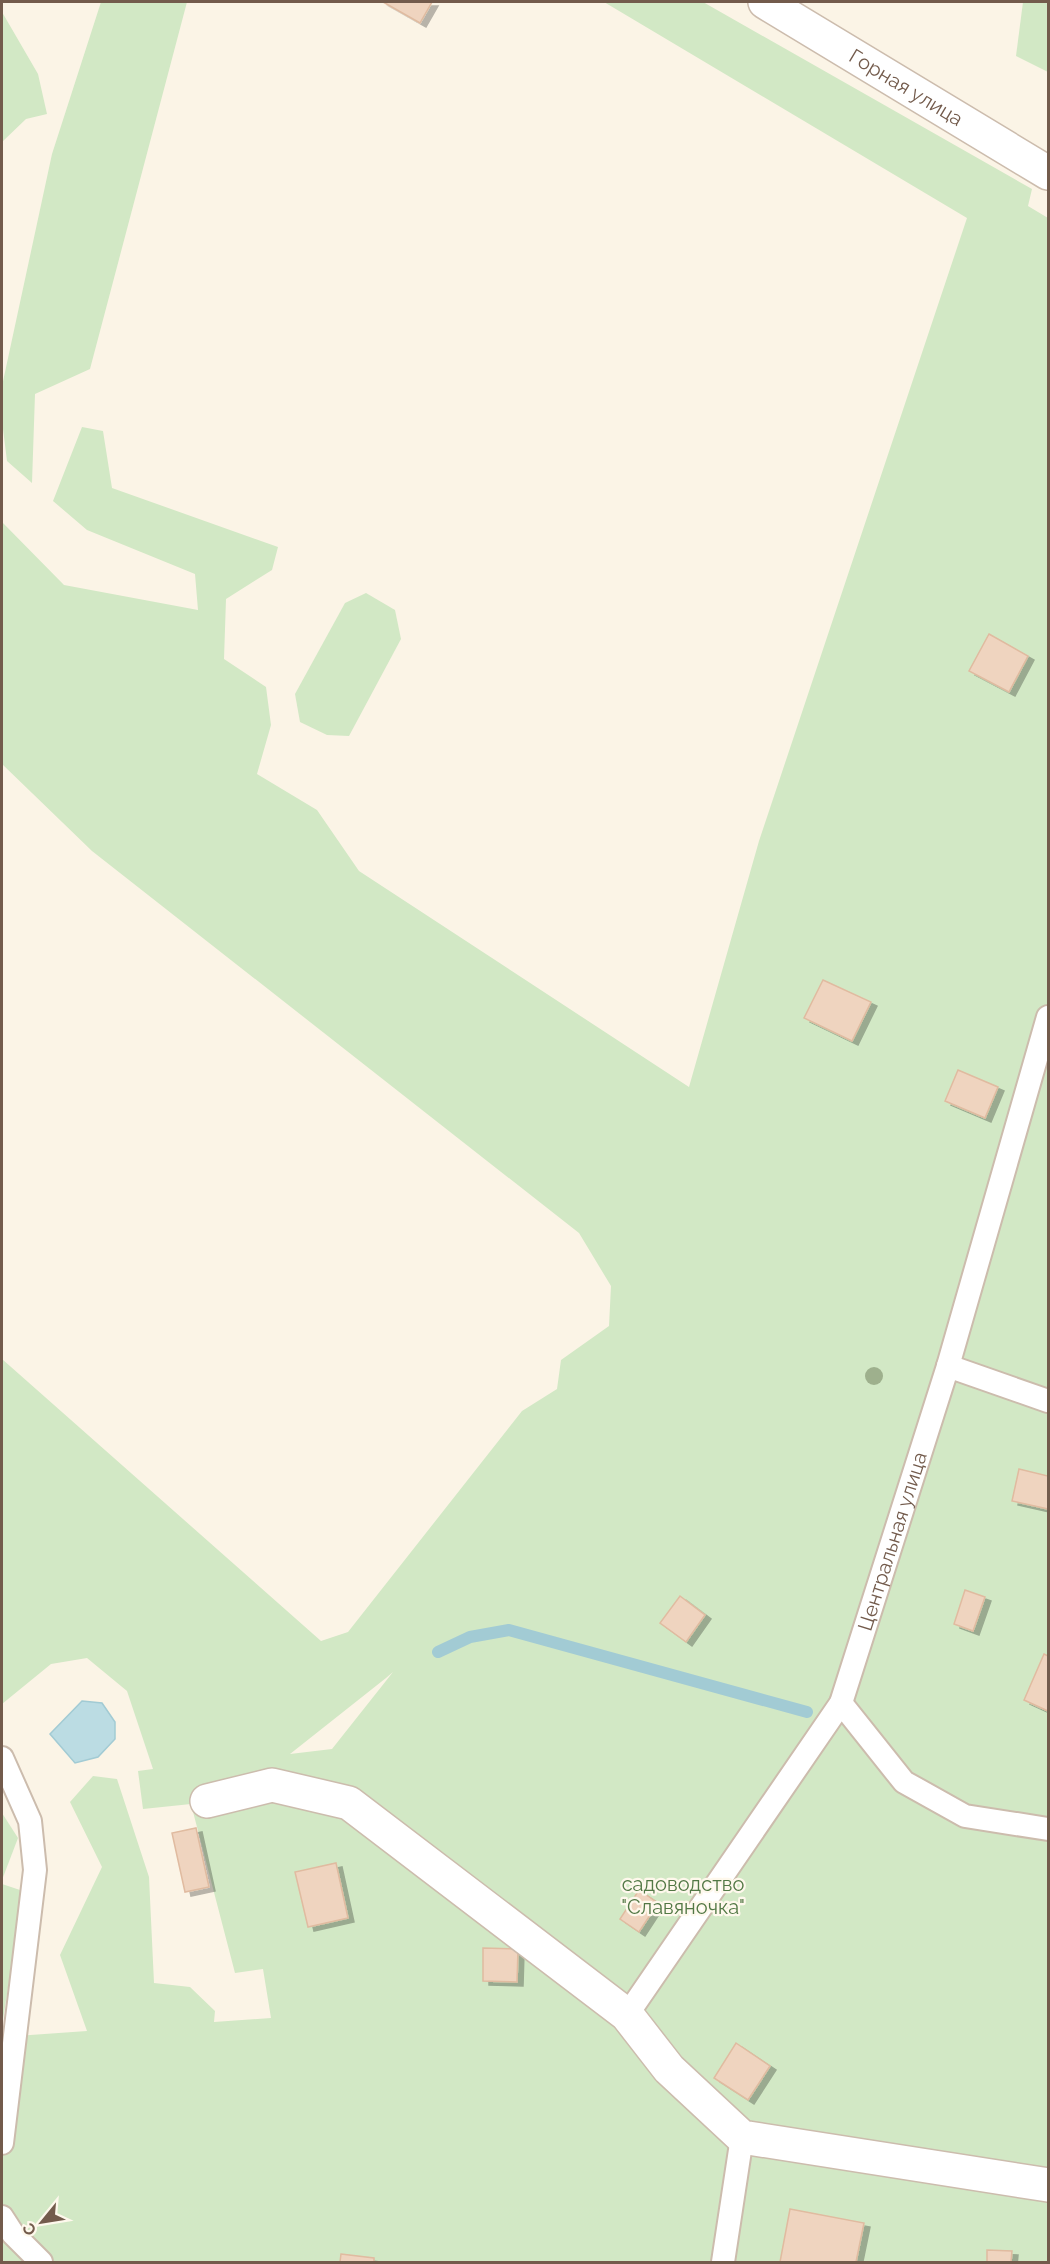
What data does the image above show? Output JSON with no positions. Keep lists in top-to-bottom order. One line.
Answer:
{"streets":{"street":["Горная улица"],"lane":["Центральная улица"]},"parks":["садоводство \"Славяночка\""],"north":"bottom left"}
